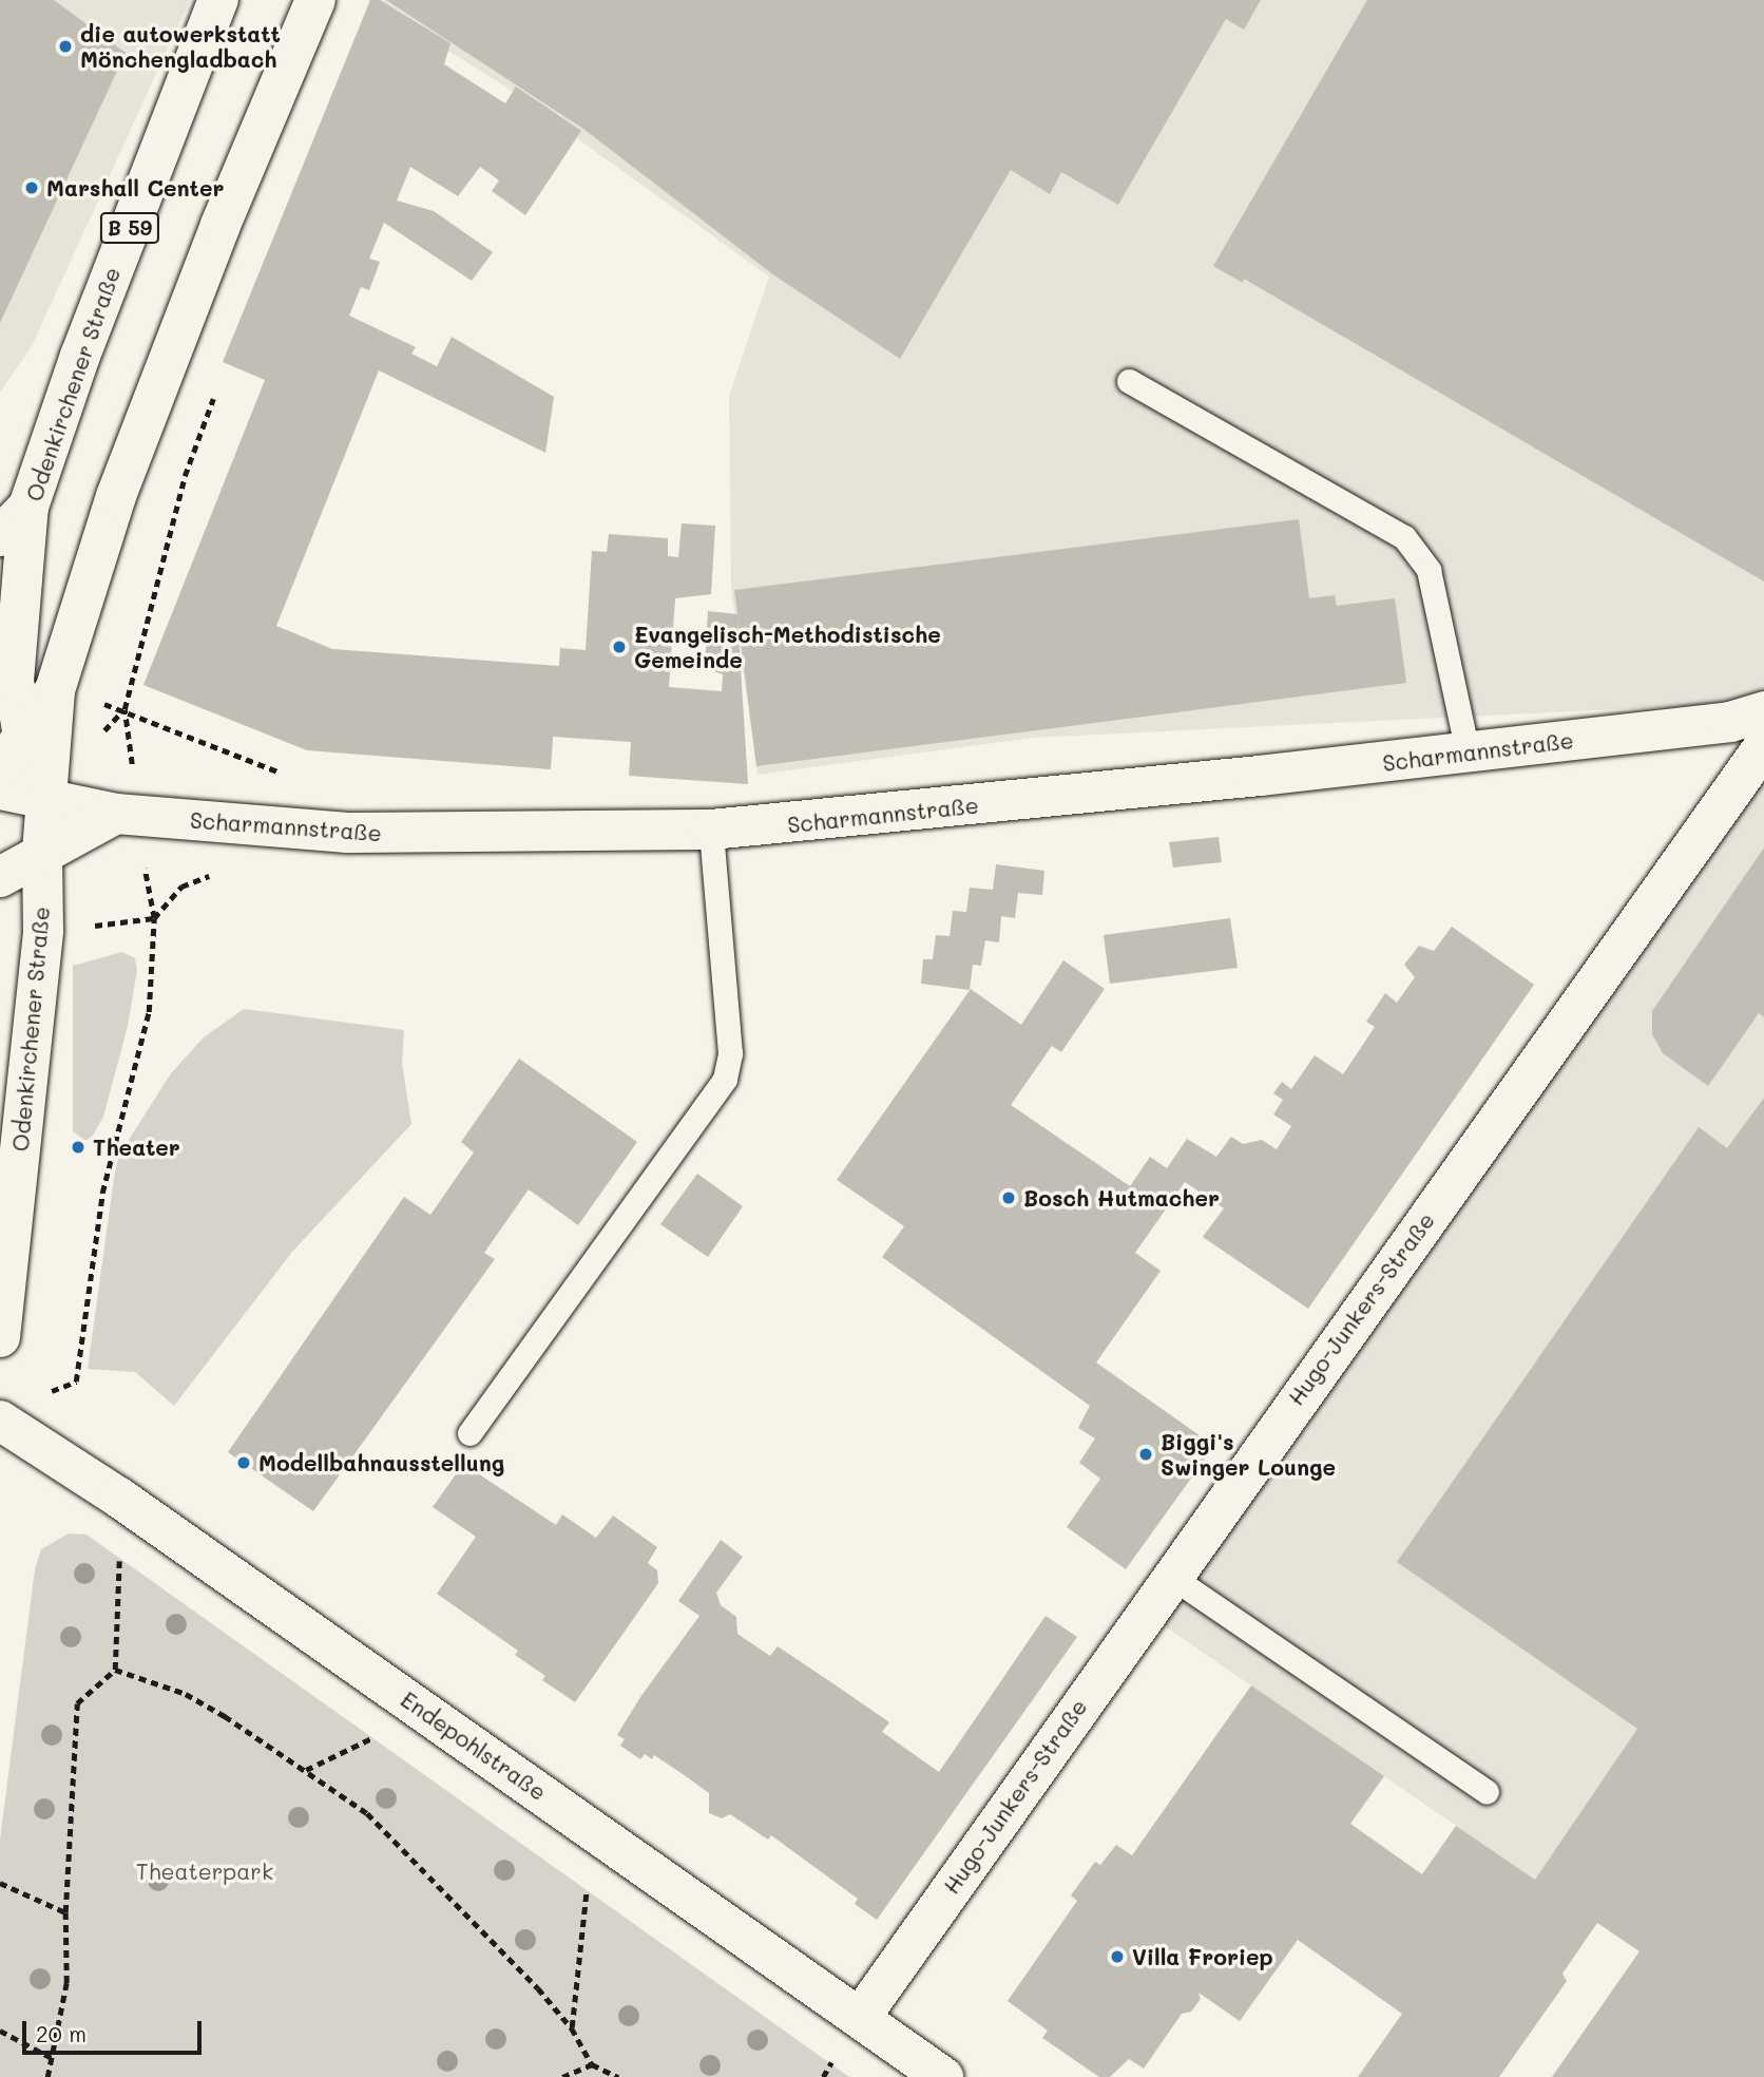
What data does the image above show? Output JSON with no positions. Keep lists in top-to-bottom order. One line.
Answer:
{"streets":{"main road":["B 59","Odenkirchener Straße","Scharmannstraße","Hugo-Junkers-Straße","Endepohlstraße"]},"crossings":[["Odenkirchener Straße","Scharmannstraße"],["Hugo-Junkers-Straße","Endepohlstraße"]],"parks":["Theaterpark"],"places":["die autowerkstatt Mönchengladbach","Marshall Center","Evangelisch-Methodistische Gemeinde","Theater","Bosch Hutmacher","Biggi's Swinger Lounge","Modellbahnausstellung","Villa Froriep"],"scale_bar":"20 m"}
